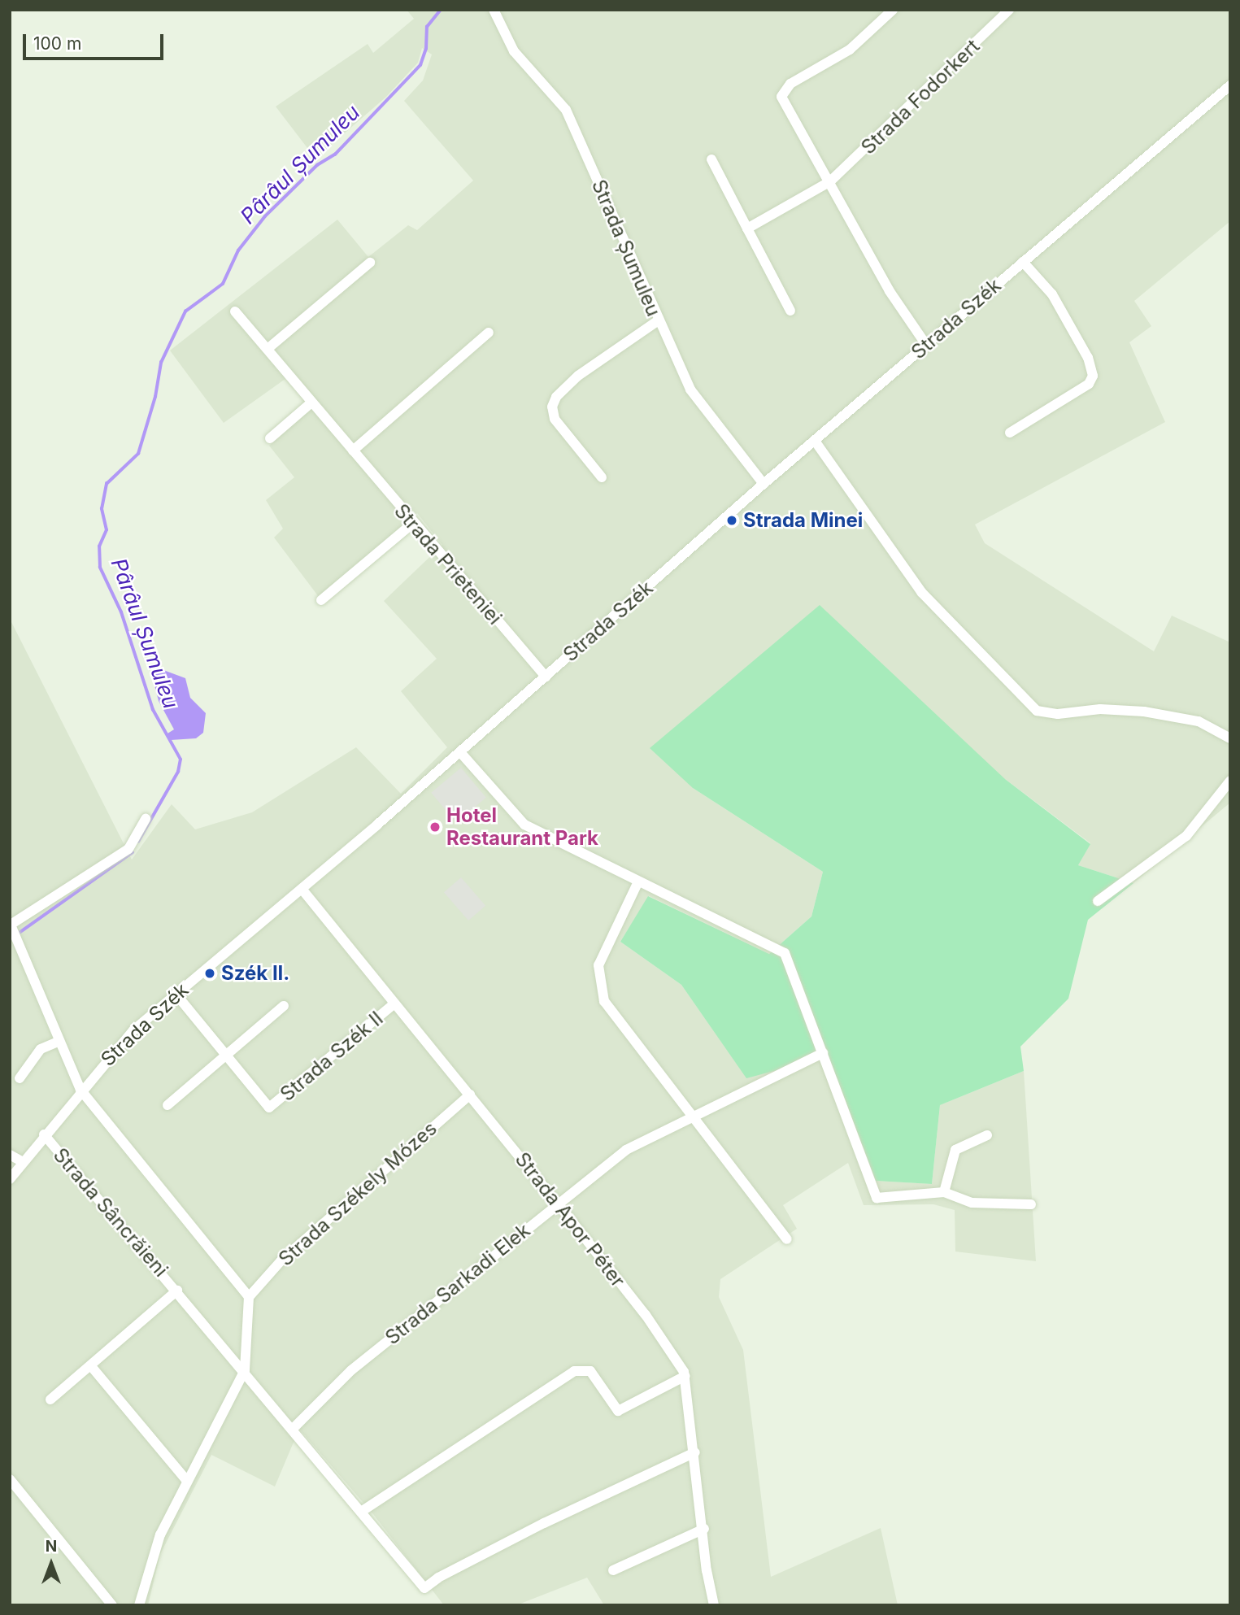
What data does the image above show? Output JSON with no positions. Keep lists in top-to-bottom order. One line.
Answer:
{"streets":{"street":["Strada Fodorkert","Strada Șumuleu","Strada Szék","Strada Prieteniei","Strada Szék II","Strada Székely Mózes","Strada Sâncrăieni","Strada Apor Péter","Strada Sarkadi Elek"]},"crossings":[["Strada Șumuleu","Strada Szék"],["Strada Szék","Strada Prieteniei"],["Strada Szék","Strada Szék II"],["Strada Szék","Strada Sâncrăieni"],["Strada Szék","Strada Apor Péter"],["Strada Szék II","Strada Apor Péter"],["Strada Székely Mózes","Strada Apor Péter"],["Strada Sâncrăieni","Strada Apor Péter"],["Strada Sâncrăieni","Strada Sarkadi Elek"],["Strada Apor Péter","Strada Sarkadi Elek"]],"water":["Pârâul Șumuleu"],"places":["Strada Minei","Hotel Restaurant Park","Szék II."],"scale_bar":"100 m","north":"top"}
